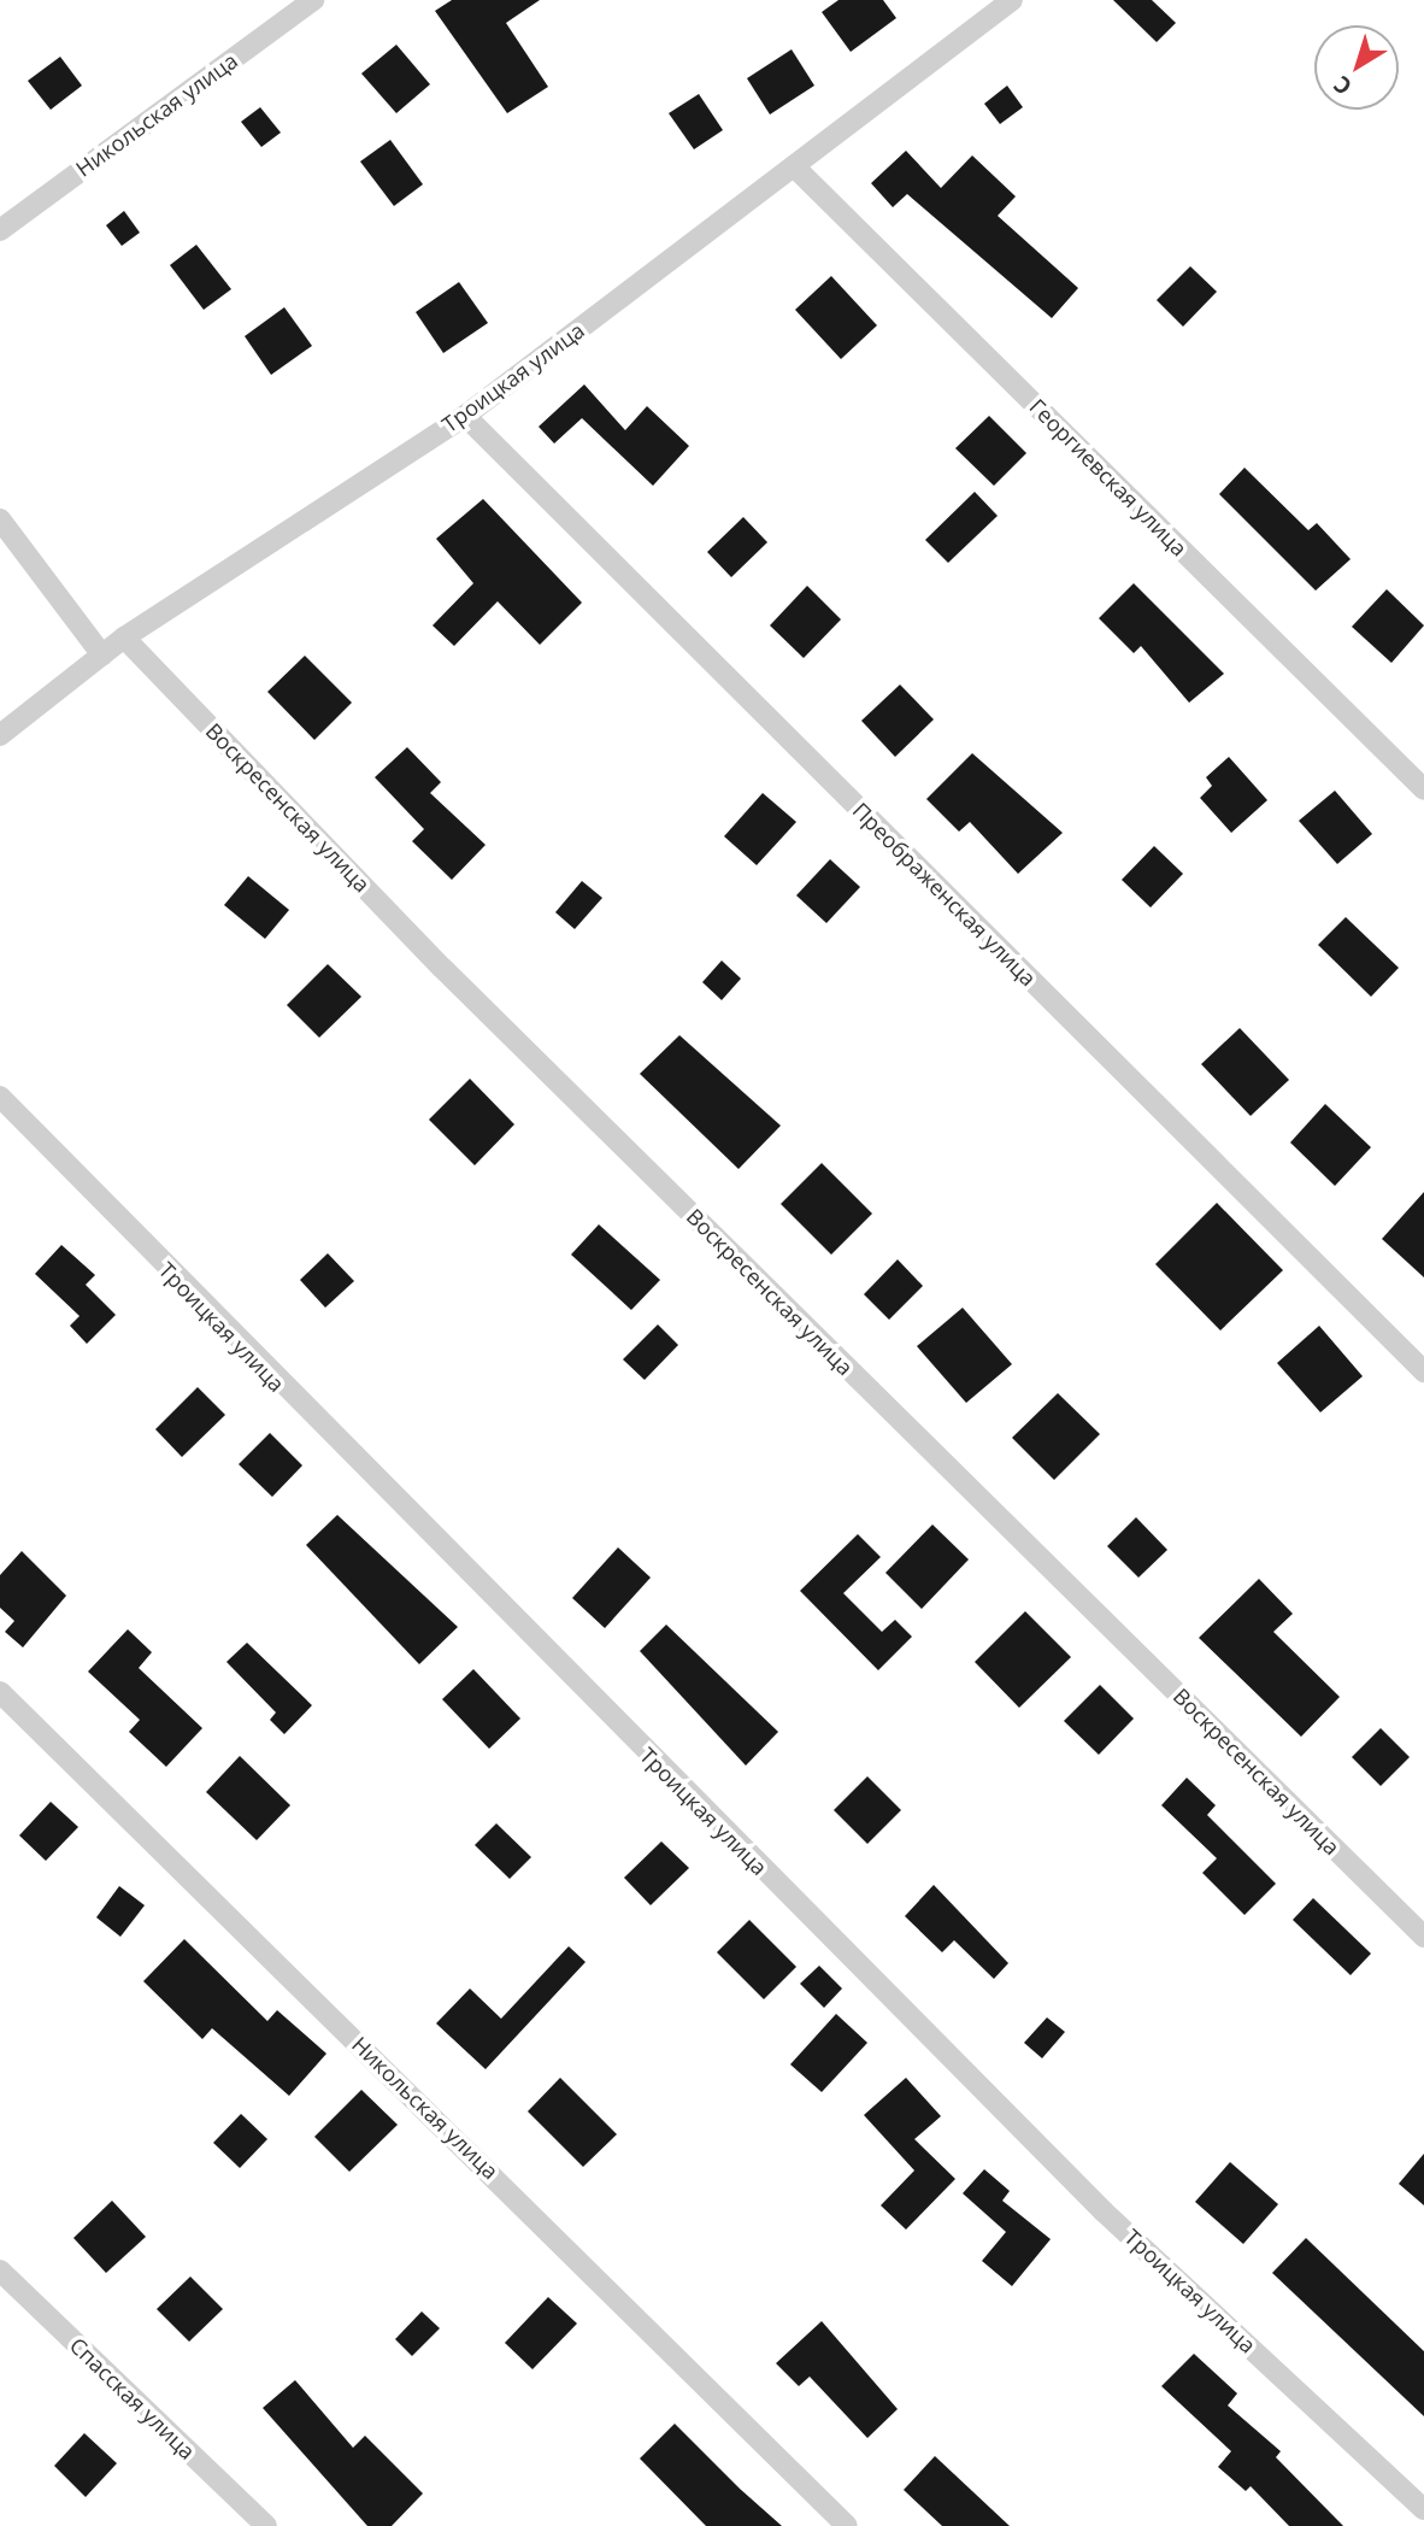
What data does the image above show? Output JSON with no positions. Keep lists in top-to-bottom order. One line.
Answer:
{"streets":{"street":["Никольская улица","Троицкая улица","Георгиевская улица","Воскресенская улица","Преображенская улица","Спасская улица"]},"crossings":[["Троицкая улица","Георгиевская улица"],["Троицкая улица","Воскресенская улица"],["Троицкая улица","Преображенская улица"]],"north":"bottom left"}
